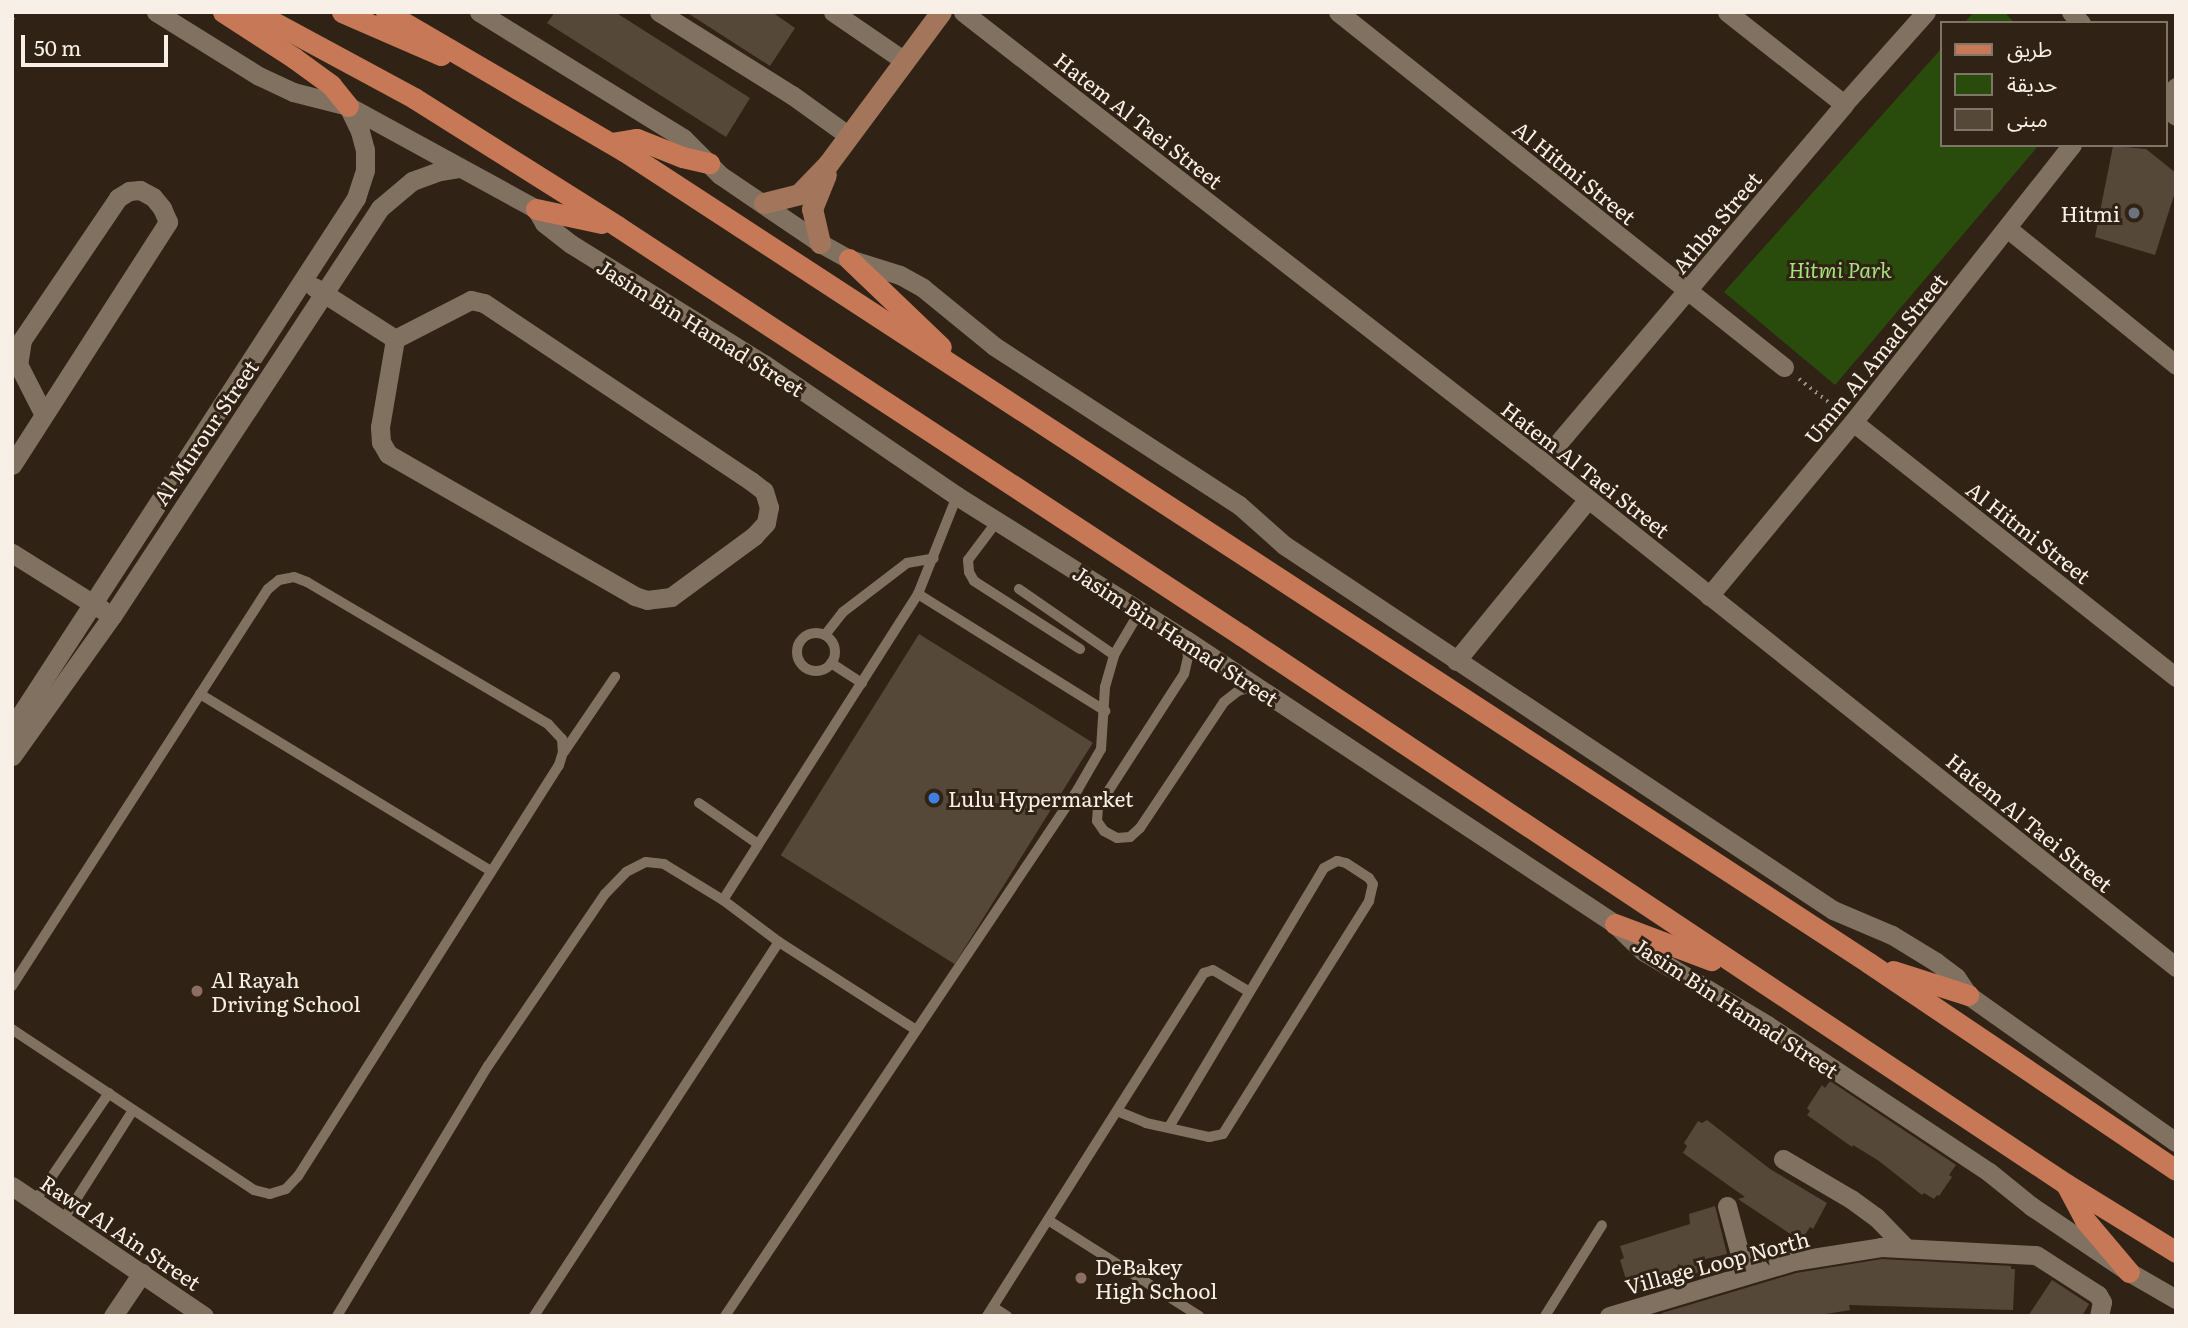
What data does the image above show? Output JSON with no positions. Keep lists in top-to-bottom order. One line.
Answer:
{"streets":{"main road":["Jasim Bin Hamad Street"],"street":["Hatem Al Taei Street","Al Hitmi Street","Athba Street","Umm Al Amad Street","Al Murour Street","Rawd Al Ain Street","Village Loop North"]},"crossings":[["Hatem Al Taei Street","Athba Street"],["Hatem Al Taei Street","Umm Al Amad Street"],["Al Hitmi Street","Athba Street"],["Al Hitmi Street","Umm Al Amad Street"],["Jasim Bin Hamad Street","Al Murour Street"]],"parks":["Hitmi Park"],"places":["Hitmi","Lulu Hypermarket","Al Rayah Driving School","DeBakey High School"],"legend":["طريق","حديقة","مبنى"],"scale_bar":"50 m"}
